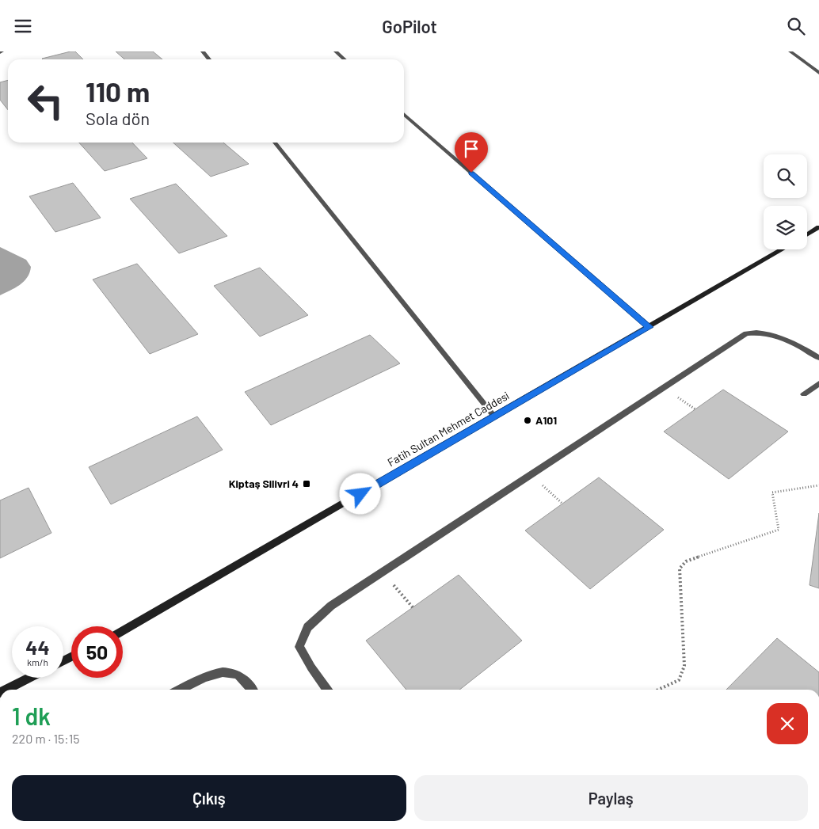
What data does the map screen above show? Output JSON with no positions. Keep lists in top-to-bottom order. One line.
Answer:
{"streets":{"main road":["Fatih Sultan Mehmet Caddesi"]},"places":{"other":["A101"],"transit":["Kiptaş Silivri 4"]},"page":{"header":"GoPilot","turn":["110 m","Sola dön"],"speed":"44 km/h","limit":"50","heading":["1 dk","220 m · 15:15"],"buttons":["Çıkış","Paylaş"]}}
